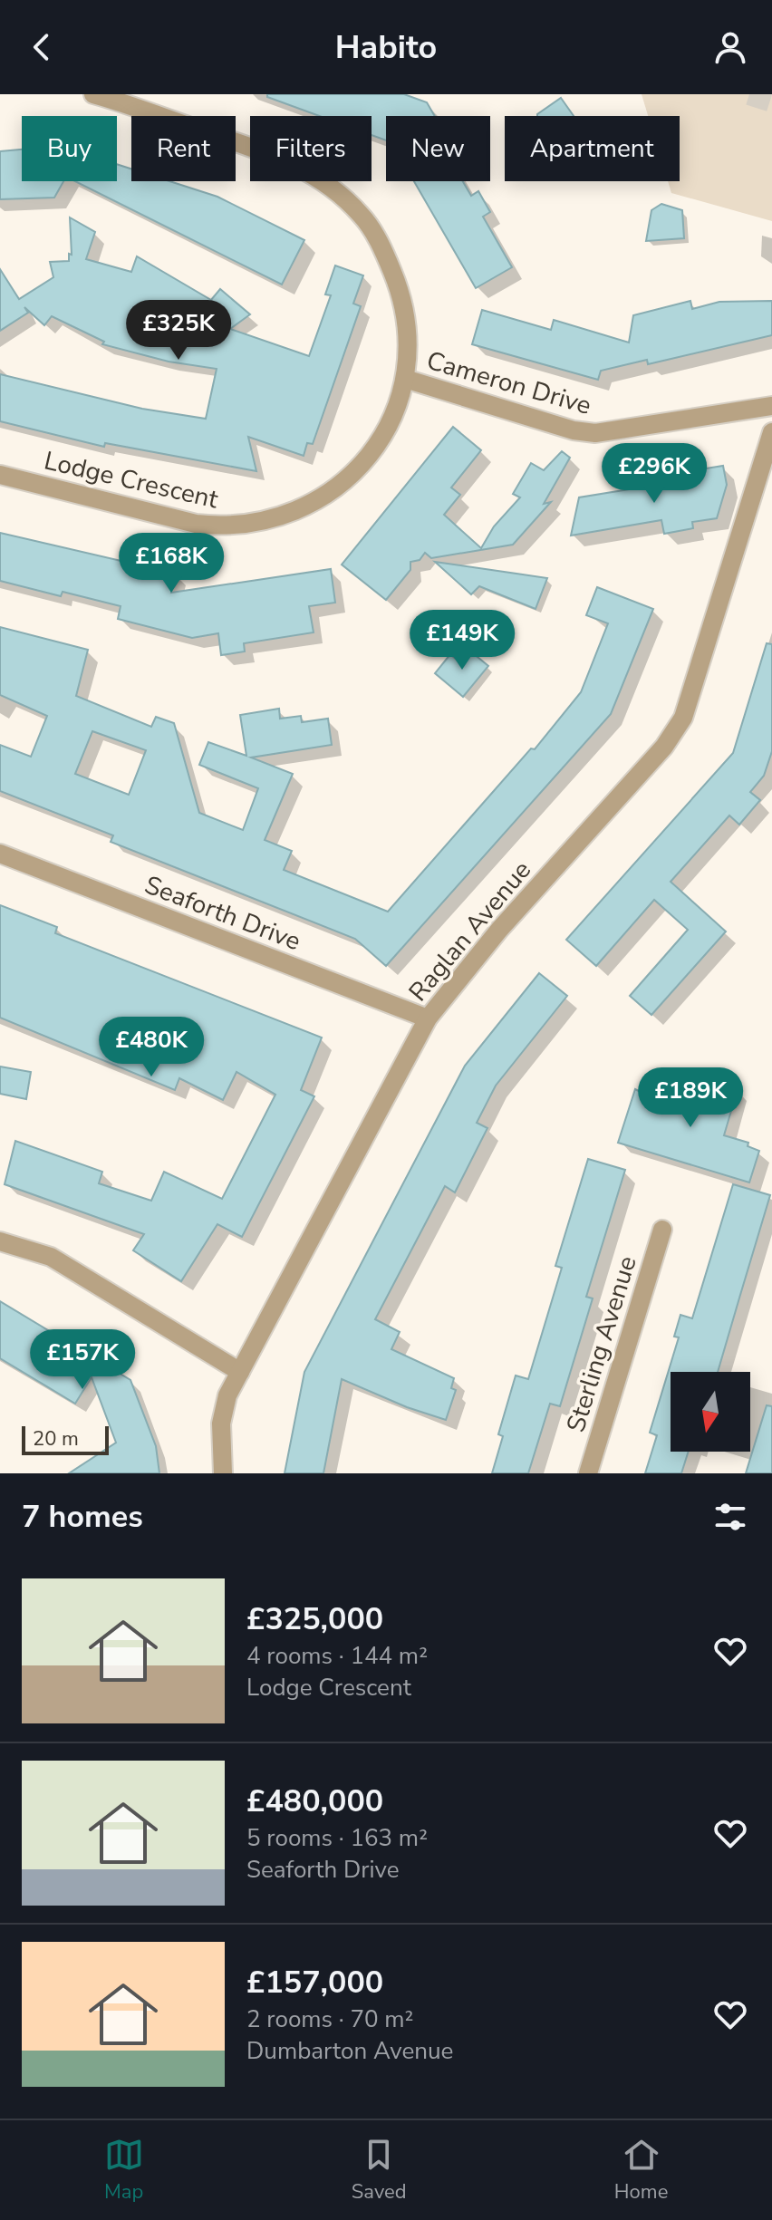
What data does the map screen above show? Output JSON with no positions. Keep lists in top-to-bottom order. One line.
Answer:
{"streets":{"street":["Cameron Drive","Lodge Crescent","Seaforth Drive","Raglan Avenue","Sterling Avenue"]},"crossings":[["Cameron Drive","Lodge Crescent"],["Seaforth Drive","Raglan Avenue"]],"scale_bar":"20 m","north":"bottom","page":{"header":"Habito","chip":["Buy","Rent","Filters","New","Apartment"],"price":["£325K","£296K","£168K","£149K","£480K","£189K","£157K"],"scale":"20 m","heading":"7 homes","list":[{"name":"£325,000","note":"4 rooms · 144 m² · Lodge Crescent"},{"name":"£480,000","note":"5 rooms · 163 m² · Seaforth Drive"},{"name":"£157,000","note":"2 rooms · 70 m² · Dumbarton Avenue"}],"tabs":["Map","Saved","Home"]}}
